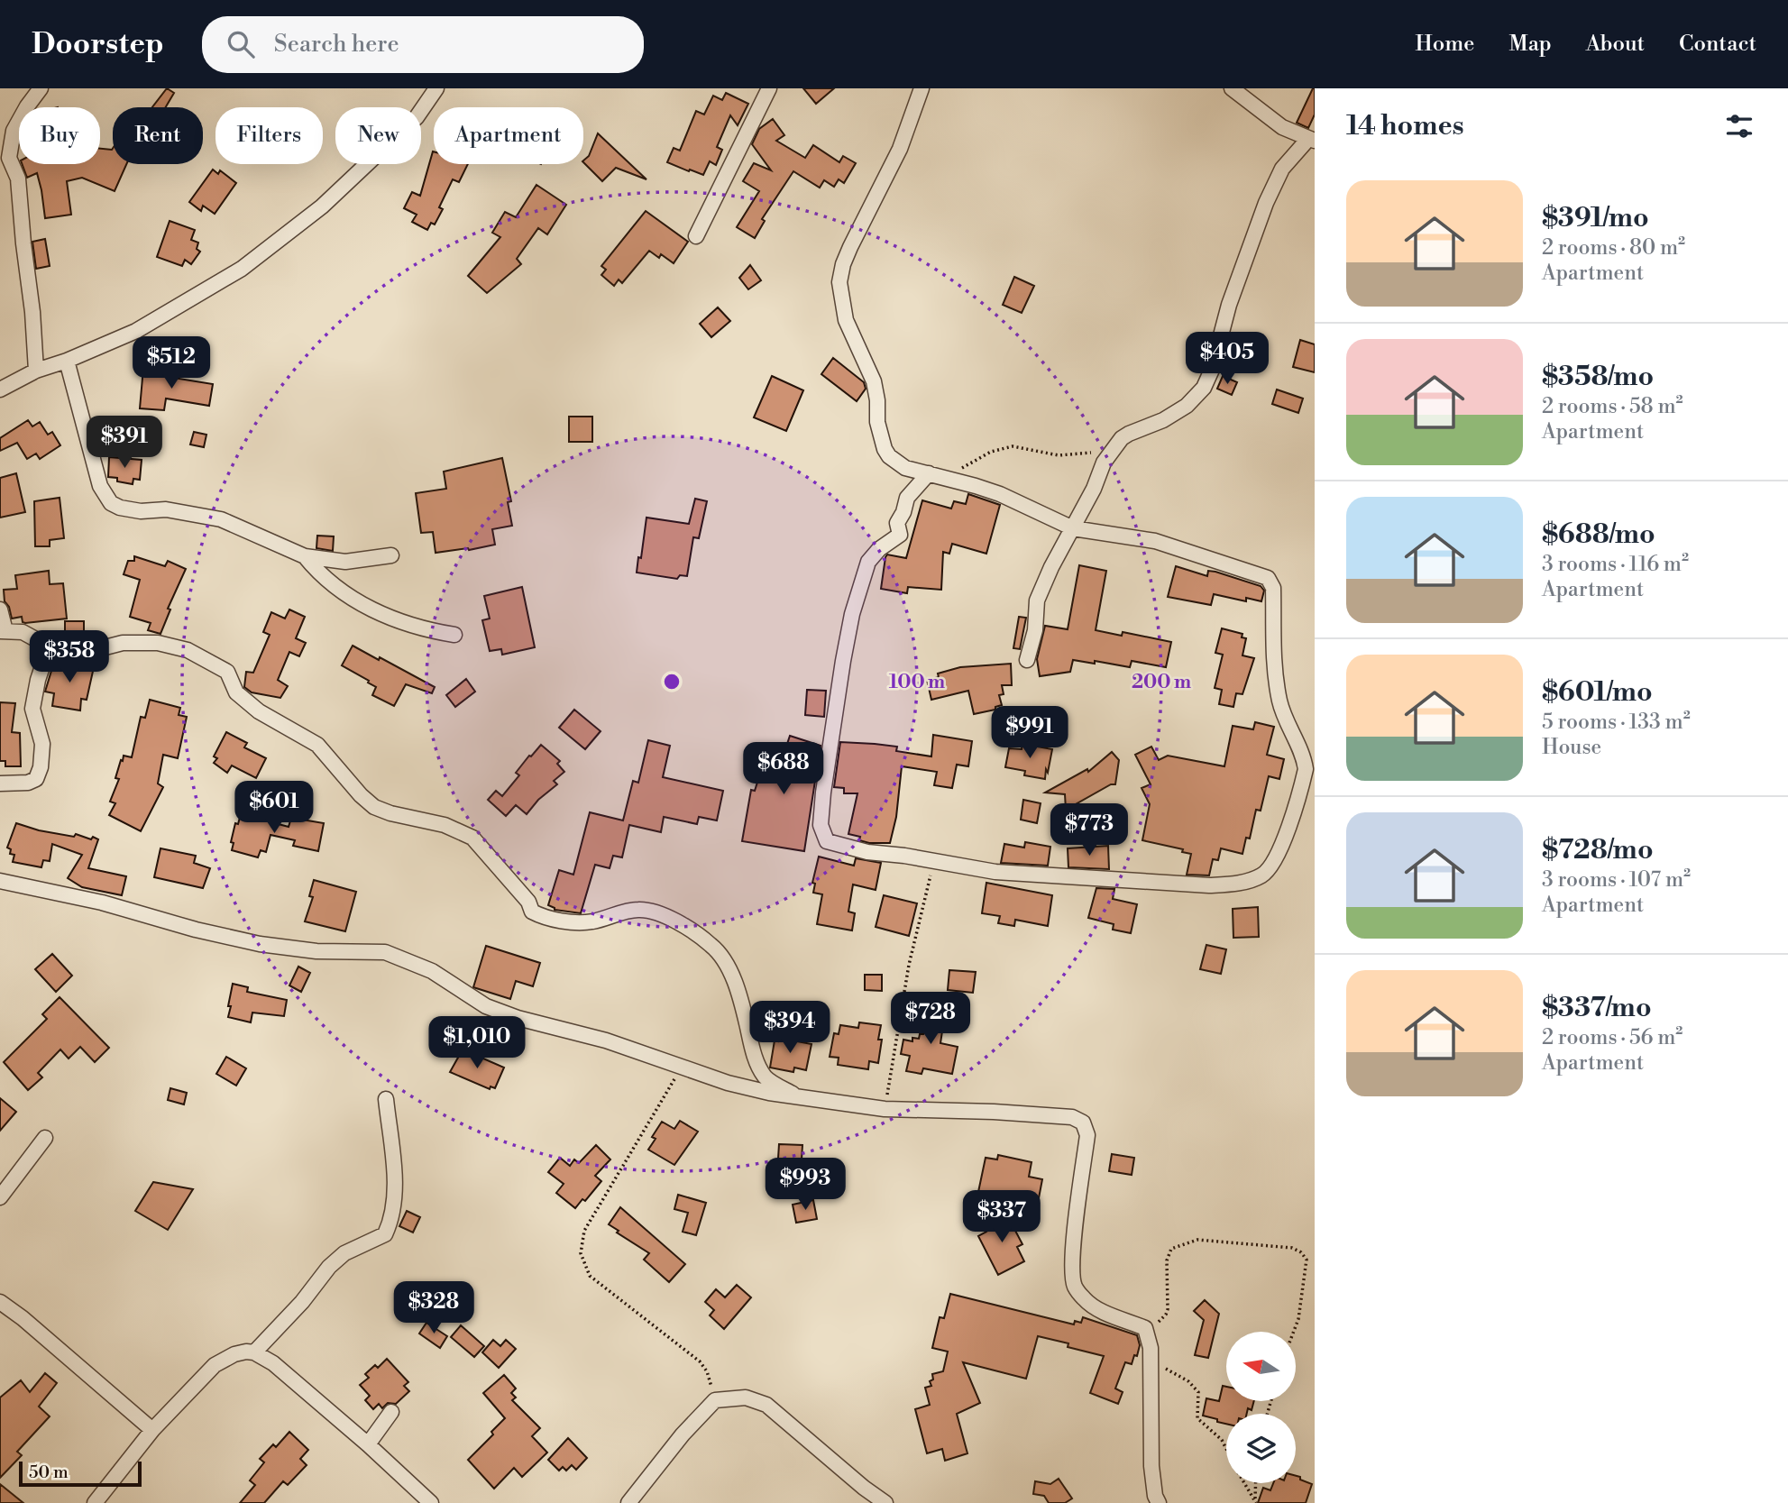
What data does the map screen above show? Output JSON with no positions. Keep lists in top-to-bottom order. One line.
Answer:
{"scale_bar":"50 m","north":"left","page":{"header":"Doorstep","search":"Search here","nav":["Home","Map","About","Contact"],"heading":"14 homes","chip":["Buy","Rent","Filters","New","Apartment"],"list":[{"name":"$391/mo","note":"2 rooms · 80 m² · Apartment"},{"name":"$358/mo","note":"2 rooms · 58 m² · Apartment"},{"name":"$688/mo","note":"3 rooms · 116 m² · Apartment"},{"name":"$601/mo","note":"5 rooms · 133 m² · House"},{"name":"$728/mo","note":"3 rooms · 107 m² · Apartment"},{"name":"$337/mo","note":"2 rooms · 56 m² · Apartment"}],"price":["$405","$512","$391","$358","$991","$688","$601","$773","$728","$394","$1,010","$993","$337","$328"],"scale":"50 m"},"rings":["100 m","200 m"]}
